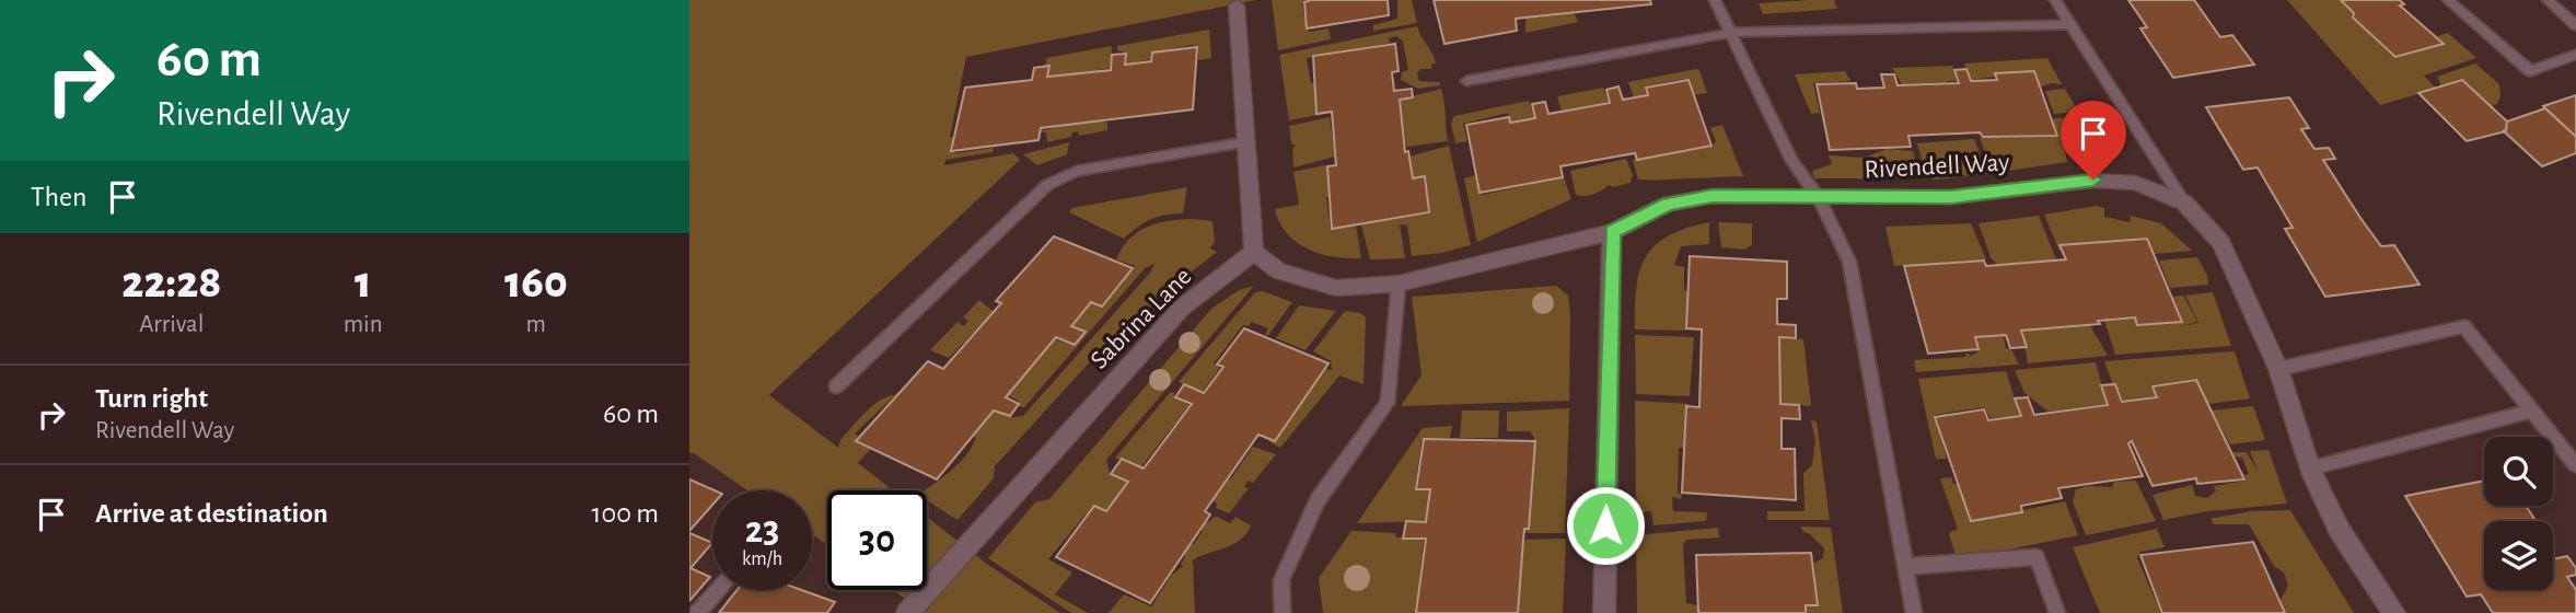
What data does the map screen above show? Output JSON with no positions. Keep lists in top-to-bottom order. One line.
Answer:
{"streets":{"street":["Rivendell Way","Sabrina Lane"]},"crossings":[["Rivendell Way","Sabrina Lane"]],"page":{"turn":["60 m","Rivendell Way"],"then":"Then","eta":["22:28","Arrival","1","min","160","m"],"list":[{"name":"Turn right","note":"Rivendell Way","value":"60 m"},{"name":"Arrive at destination","value":"100 m"}],"speed":"23 km/h","limit":"30"}}
